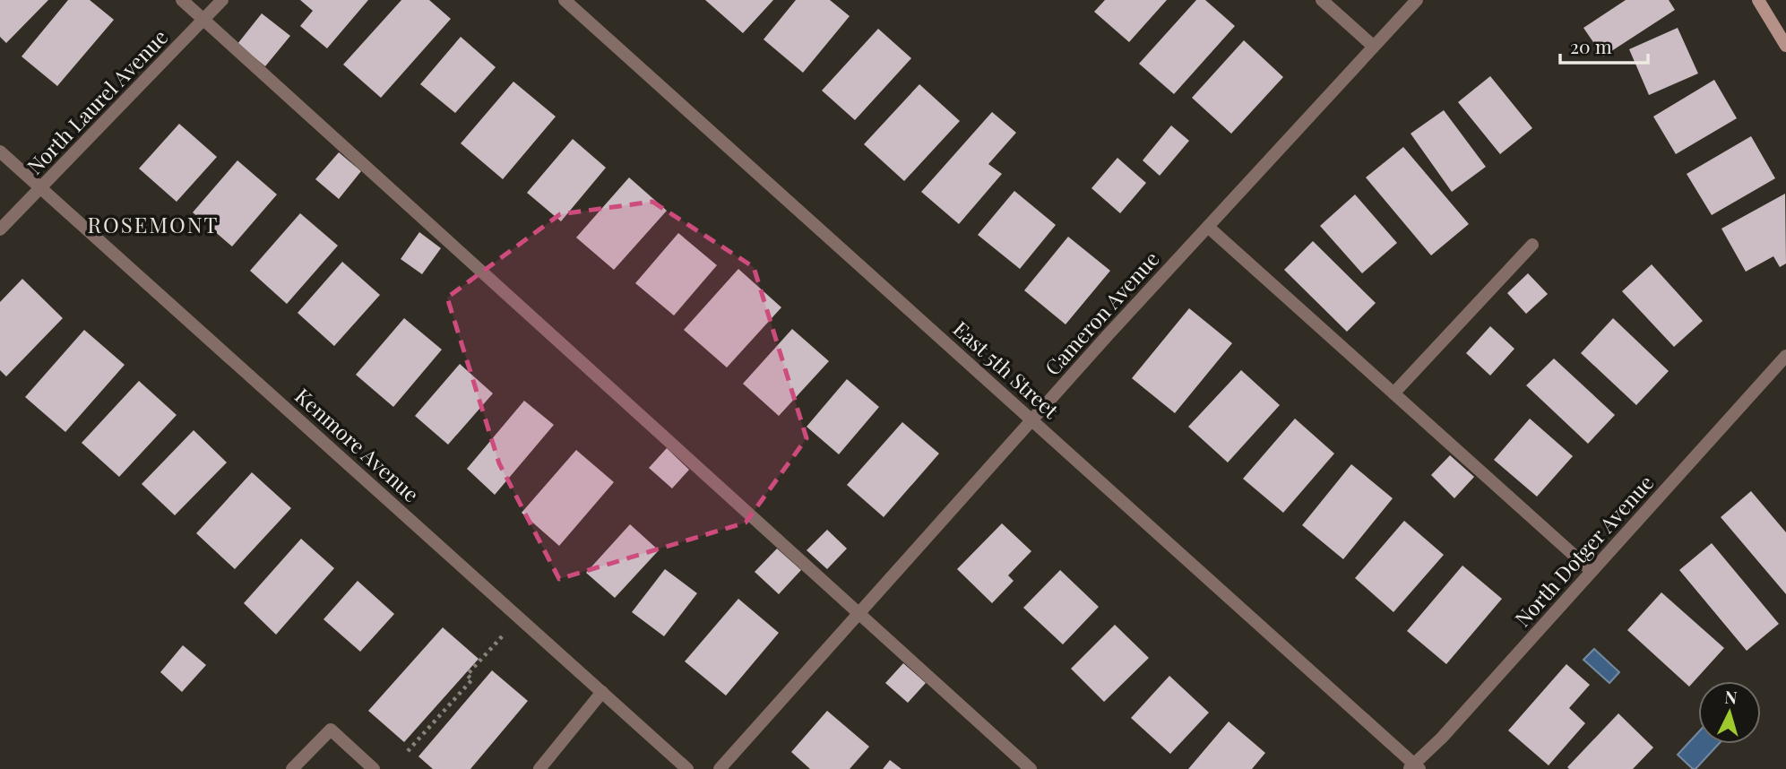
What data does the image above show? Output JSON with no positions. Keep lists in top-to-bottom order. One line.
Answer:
{"streets":{"street":["North Laurel Avenue","Cameron Avenue","East 5th Street","Kenmore Avenue","North Dotger Avenue"]},"crossings":[["North Laurel Avenue","Kenmore Avenue"],["Cameron Avenue","East 5th Street"],["East 5th Street","North Dotger Avenue"]],"districts":["ROSEMONT"],"scale_bar":"20 m","north":"top"}
